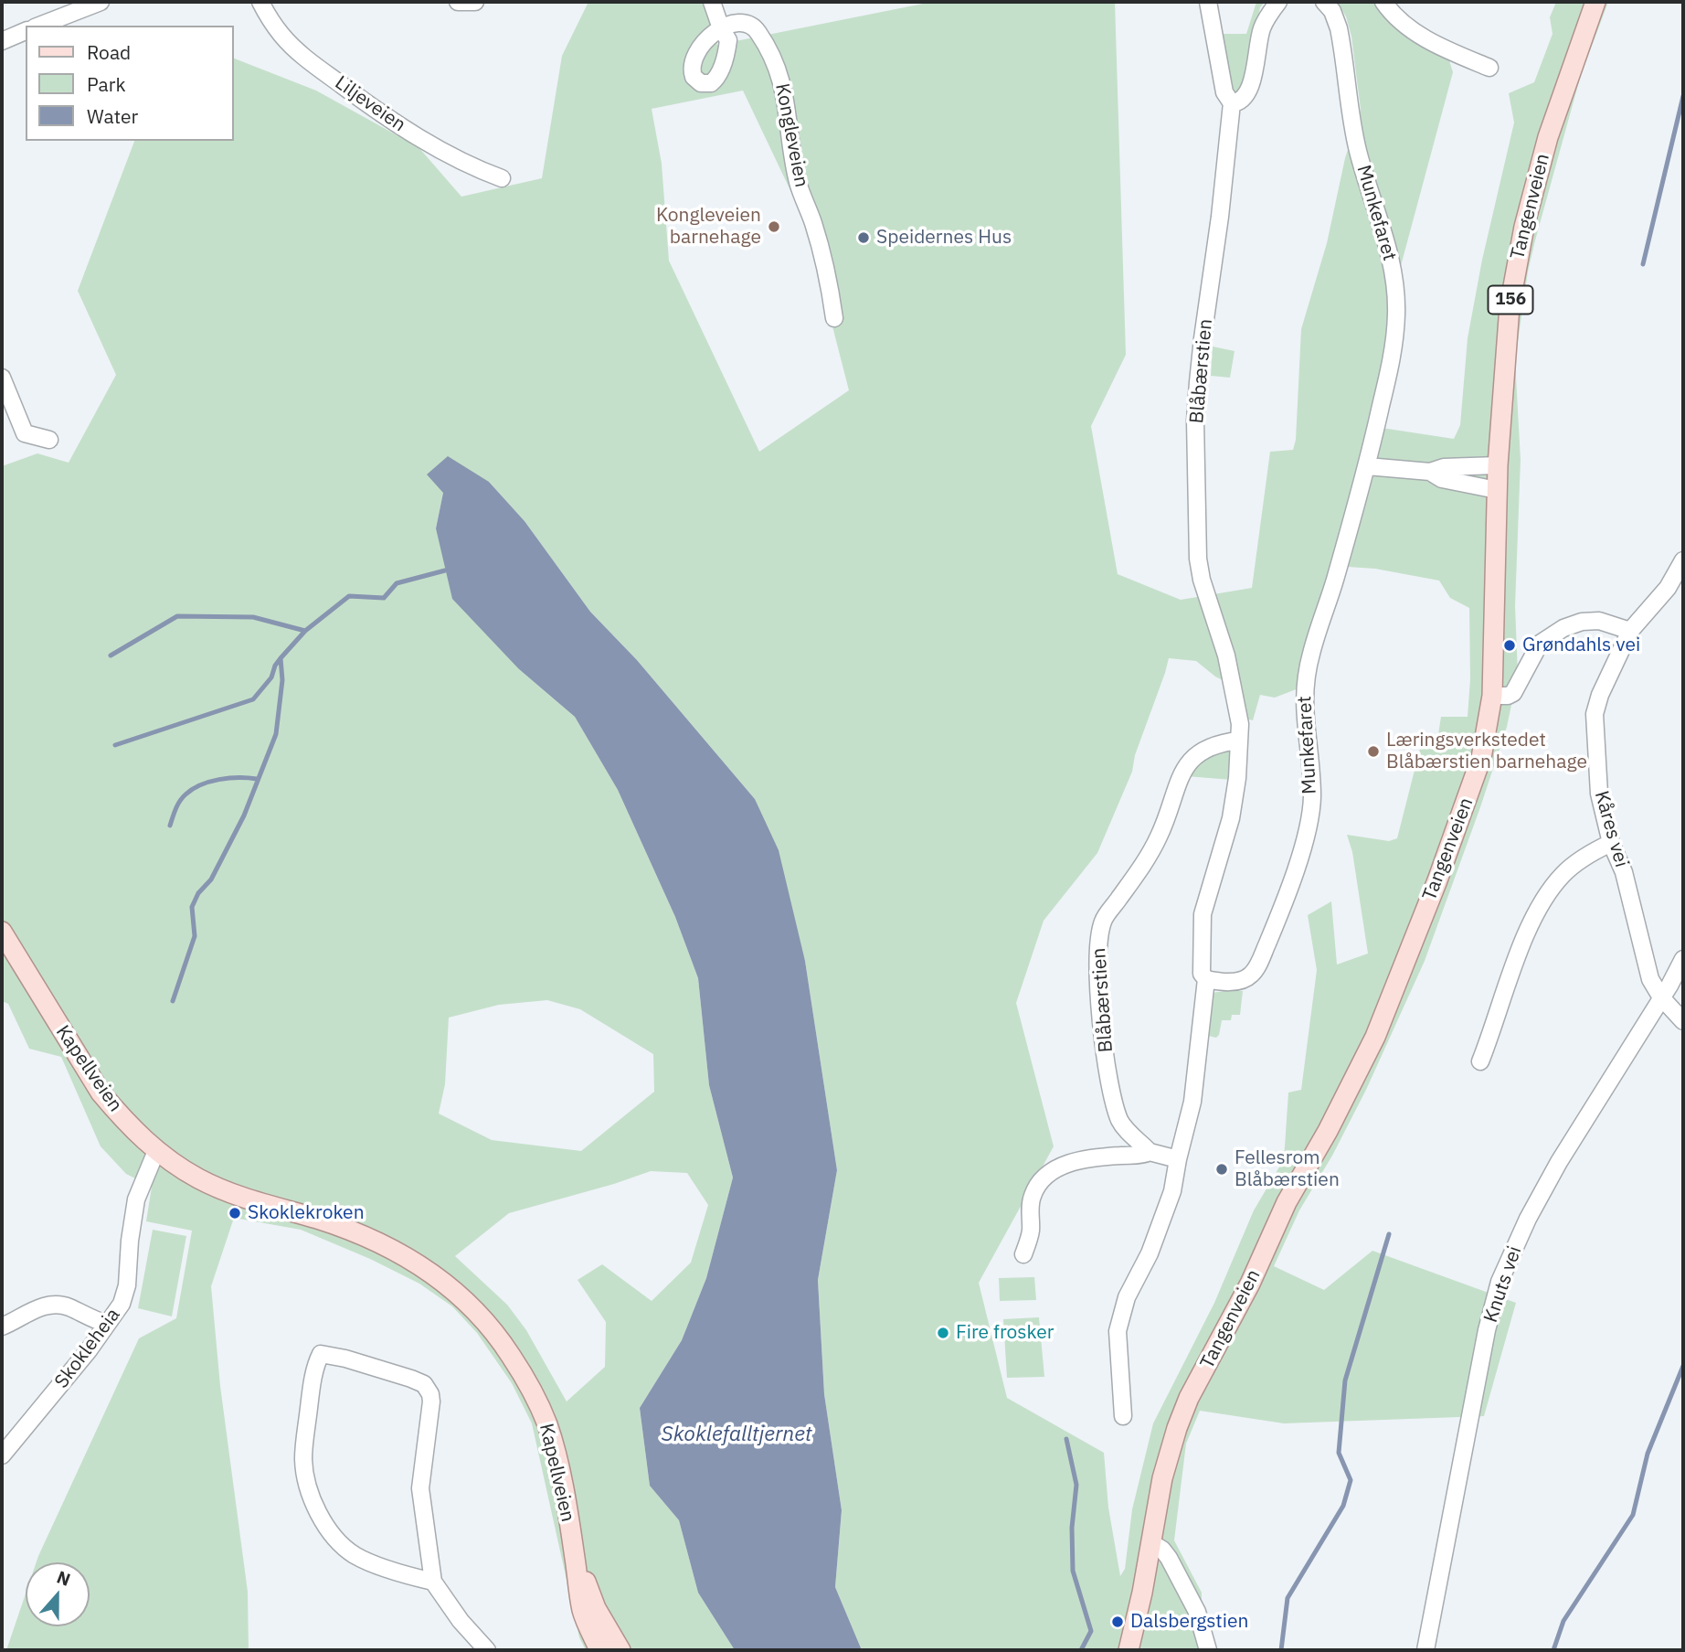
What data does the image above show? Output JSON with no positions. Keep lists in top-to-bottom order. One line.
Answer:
{"streets":{"main road":["Tangenveien","156","Kapellveien"],"street":["Liljeveien","Kongleveien","Munkefaret","Blåbærstien","Kåres vei","Knuts vei","Skokleheia"]},"crossings":[["Munkefaret","Blåbærstien"],["Kåres vei","Knuts vei"],["Kapellveien","Skokleheia"]],"water":["Skoklefalltjernet"],"places":["Kongleveien barnehage","Speidernes Hus","Grøndahls vei","Læringsverkstedet Blåbærstien barnehage","Fellesrom Blåbærstien","Skoklekroken","Fire frosker","Dalsbergstien"],"legend":["Road","Park","Water"],"north":"top"}
